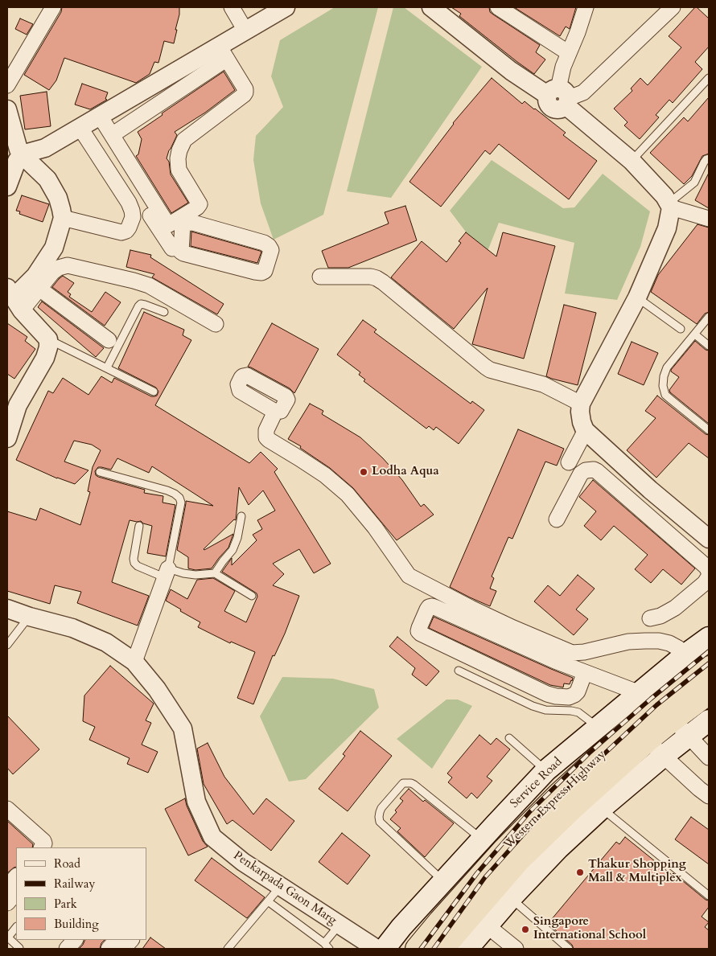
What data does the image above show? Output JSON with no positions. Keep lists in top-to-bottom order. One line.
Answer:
{"streets":{"highway":["Western Express Highway"],"main road":["Service Road"],"street":["Penkarpada Gaon Marg"]},"places":["Lodha Aqua","Thakur Shopping Mall & Multiplex","Singapore International School"],"legend":["Road","Railway","Park","Building"]}
